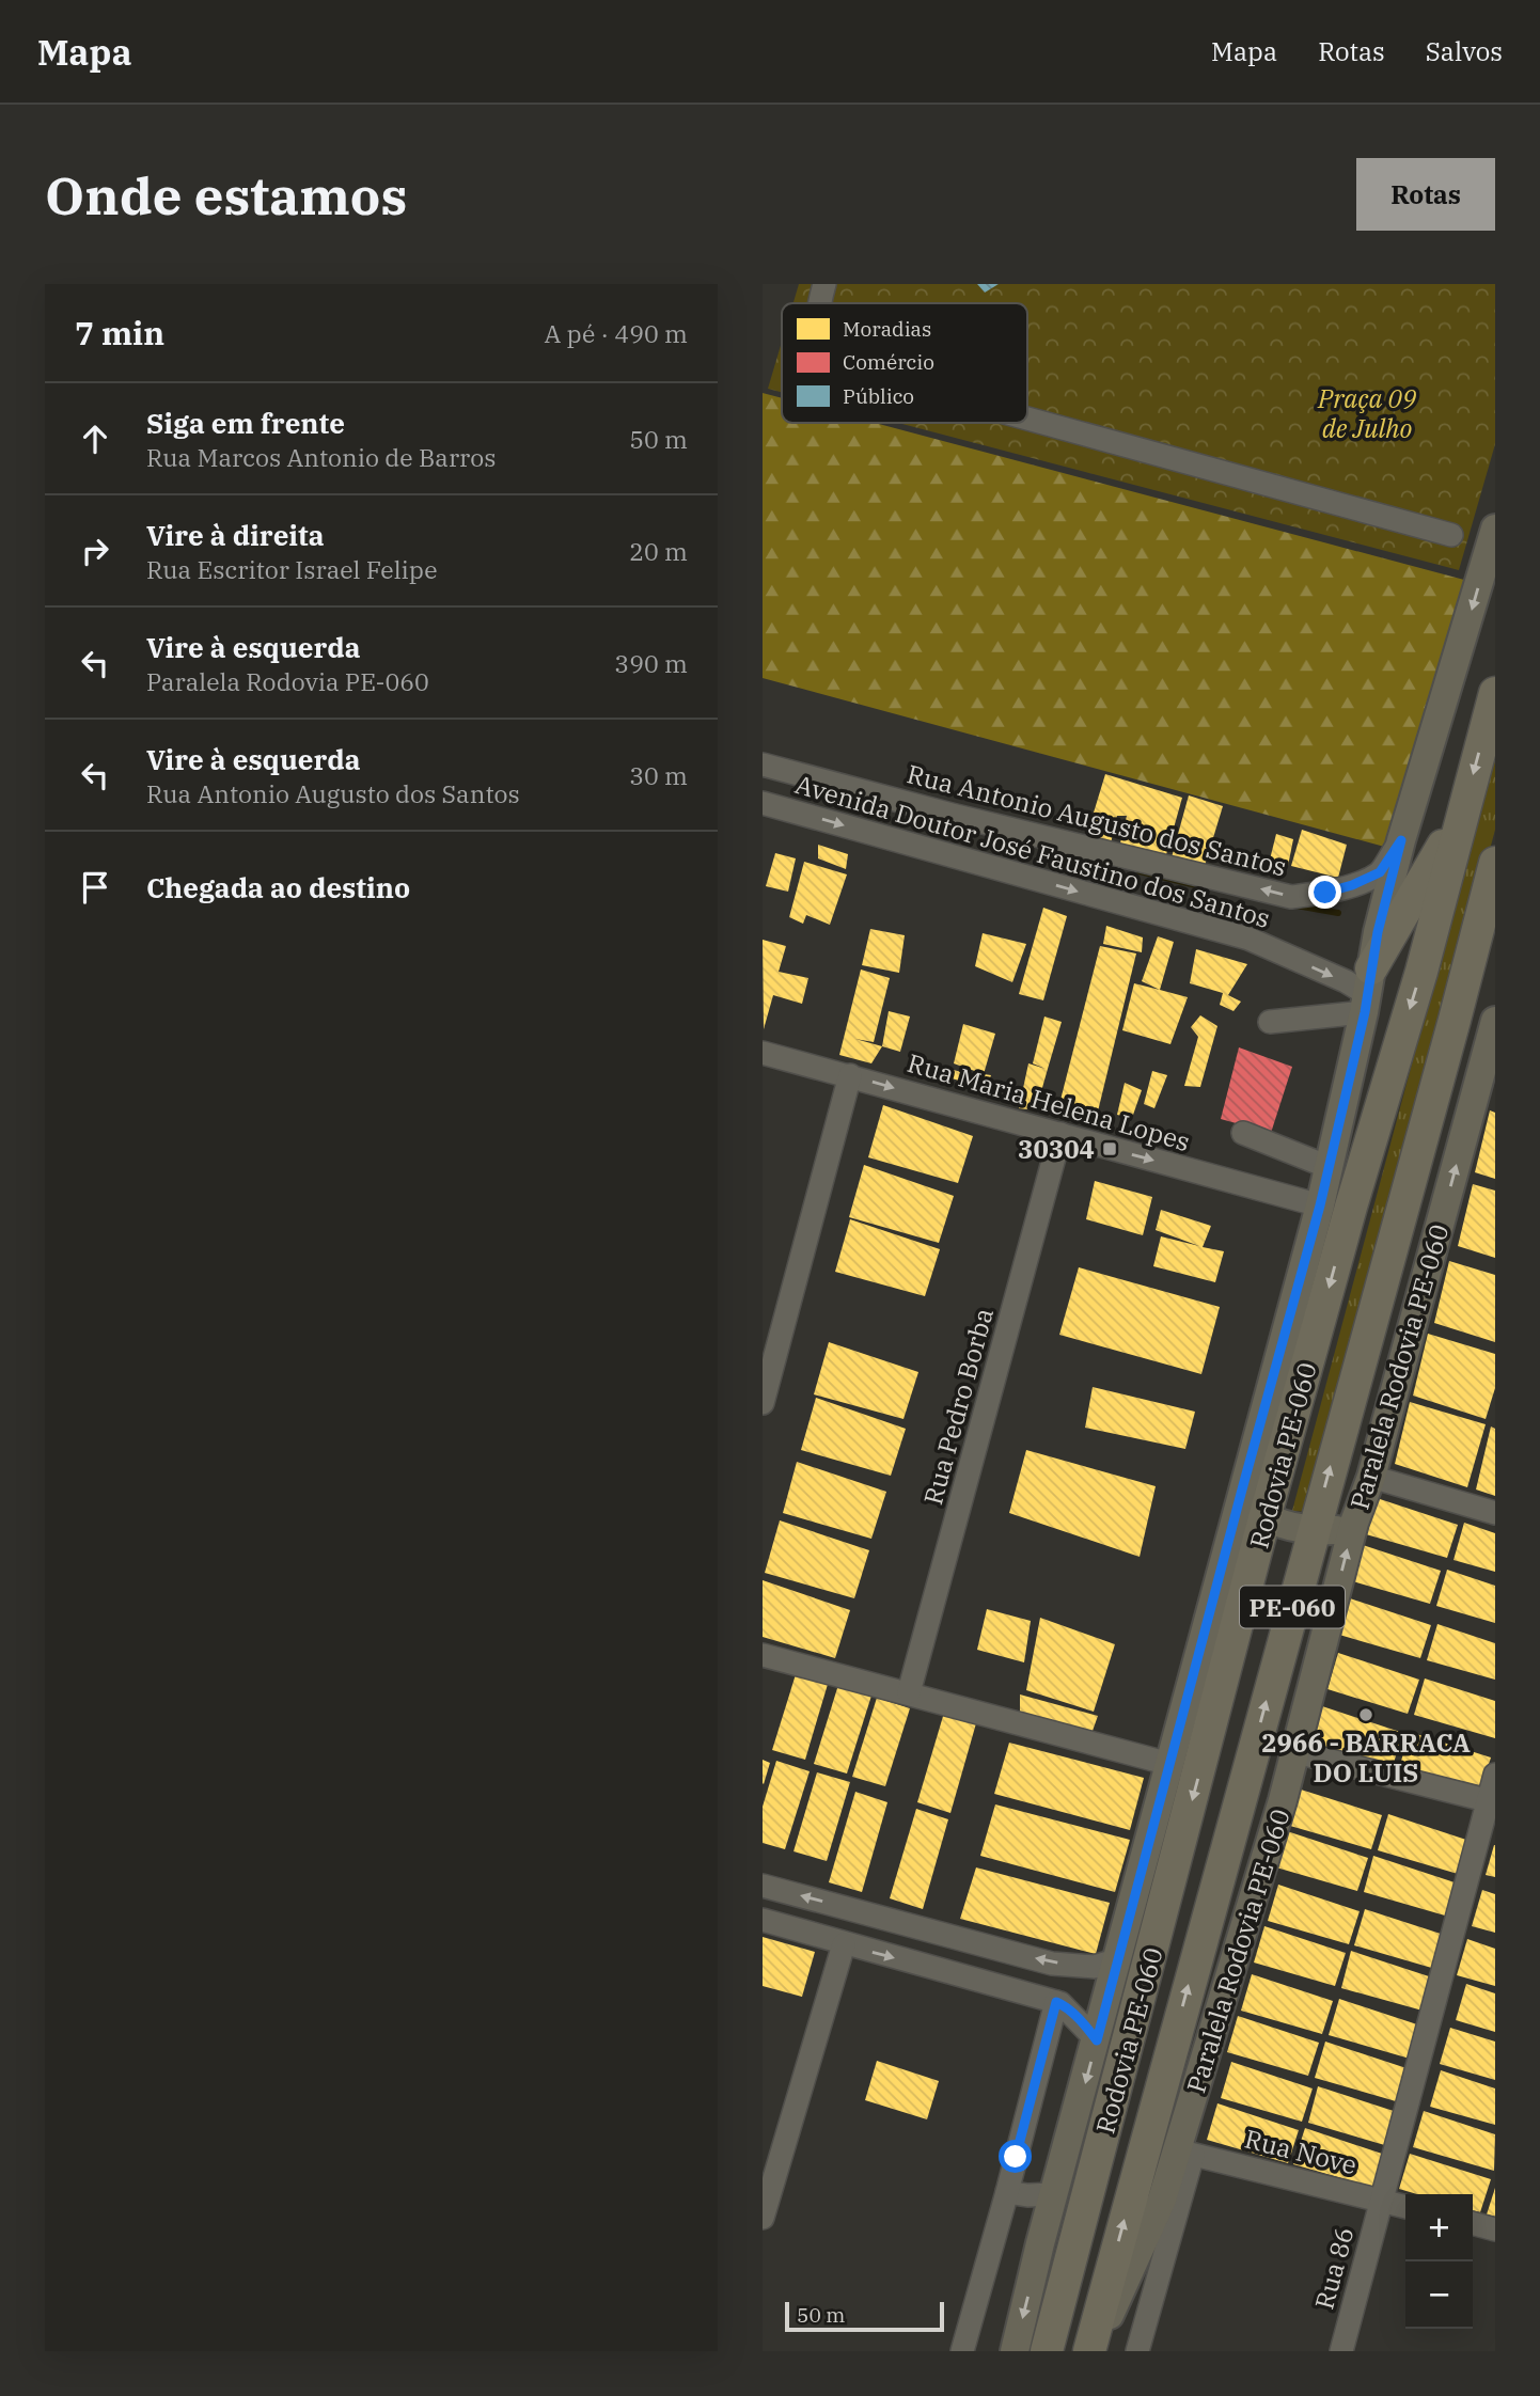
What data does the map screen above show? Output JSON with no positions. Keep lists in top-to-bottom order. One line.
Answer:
{"streets":{"highway":["Rodovia PE-060","PE-060"],"main road":["Paralela Rodovia PE-060"],"street":["Rua Antonio Augusto dos Santos","Avenida Doutor José Faustino dos Santos","Rua Maria Helena Lopes","Rua Pedro Borba","Rua Nove","Rua 86"]},"crossings":[["Rua Antonio Augusto dos Santos","PE-060"],["Avenida Doutor José Faustino dos Santos","PE-060"],["Rua Maria Helena Lopes","Rua Pedro Borba"],["Rua Maria Helena Lopes","PE-060"],["Paralela Rodovia PE-060","Rodovia PE-060"],["Paralela Rodovia PE-060","Rua Nove"],["Rua Nove","Rua 86"]],"one_way":["Rua Antonio Augusto dos Santos","Avenida Doutor José Faustino dos Santos","Rua Maria Helena Lopes"],"parks":["Praça 09 de Julho"],"places":{"transit":["30304"],"other":["2966 - BARRACA DO LUIS"]},"legend":["Moradias","Comércio","Público"],"scale_bar":"50 m","page":{"header":"Mapa","nav":["Mapa","Rotas","Salvos"],"buttons":"Rotas","title":"Onde estamos","heading":["7 min","A pé · 490 m"],"list":[["Siga em frente","Rua Marcos Antonio de Barros","50 m"],["Vire à direita","Rua Escritor Israel Felipe","20 m"],["Vire à esquerda","Paralela Rodovia PE-060","390 m"],["Vire à esquerda","Rua Antonio Augusto dos Santos","30 m"],"Chegada ao destino"],"map_buttons":["+","−"],"scale":"50 m"}}
